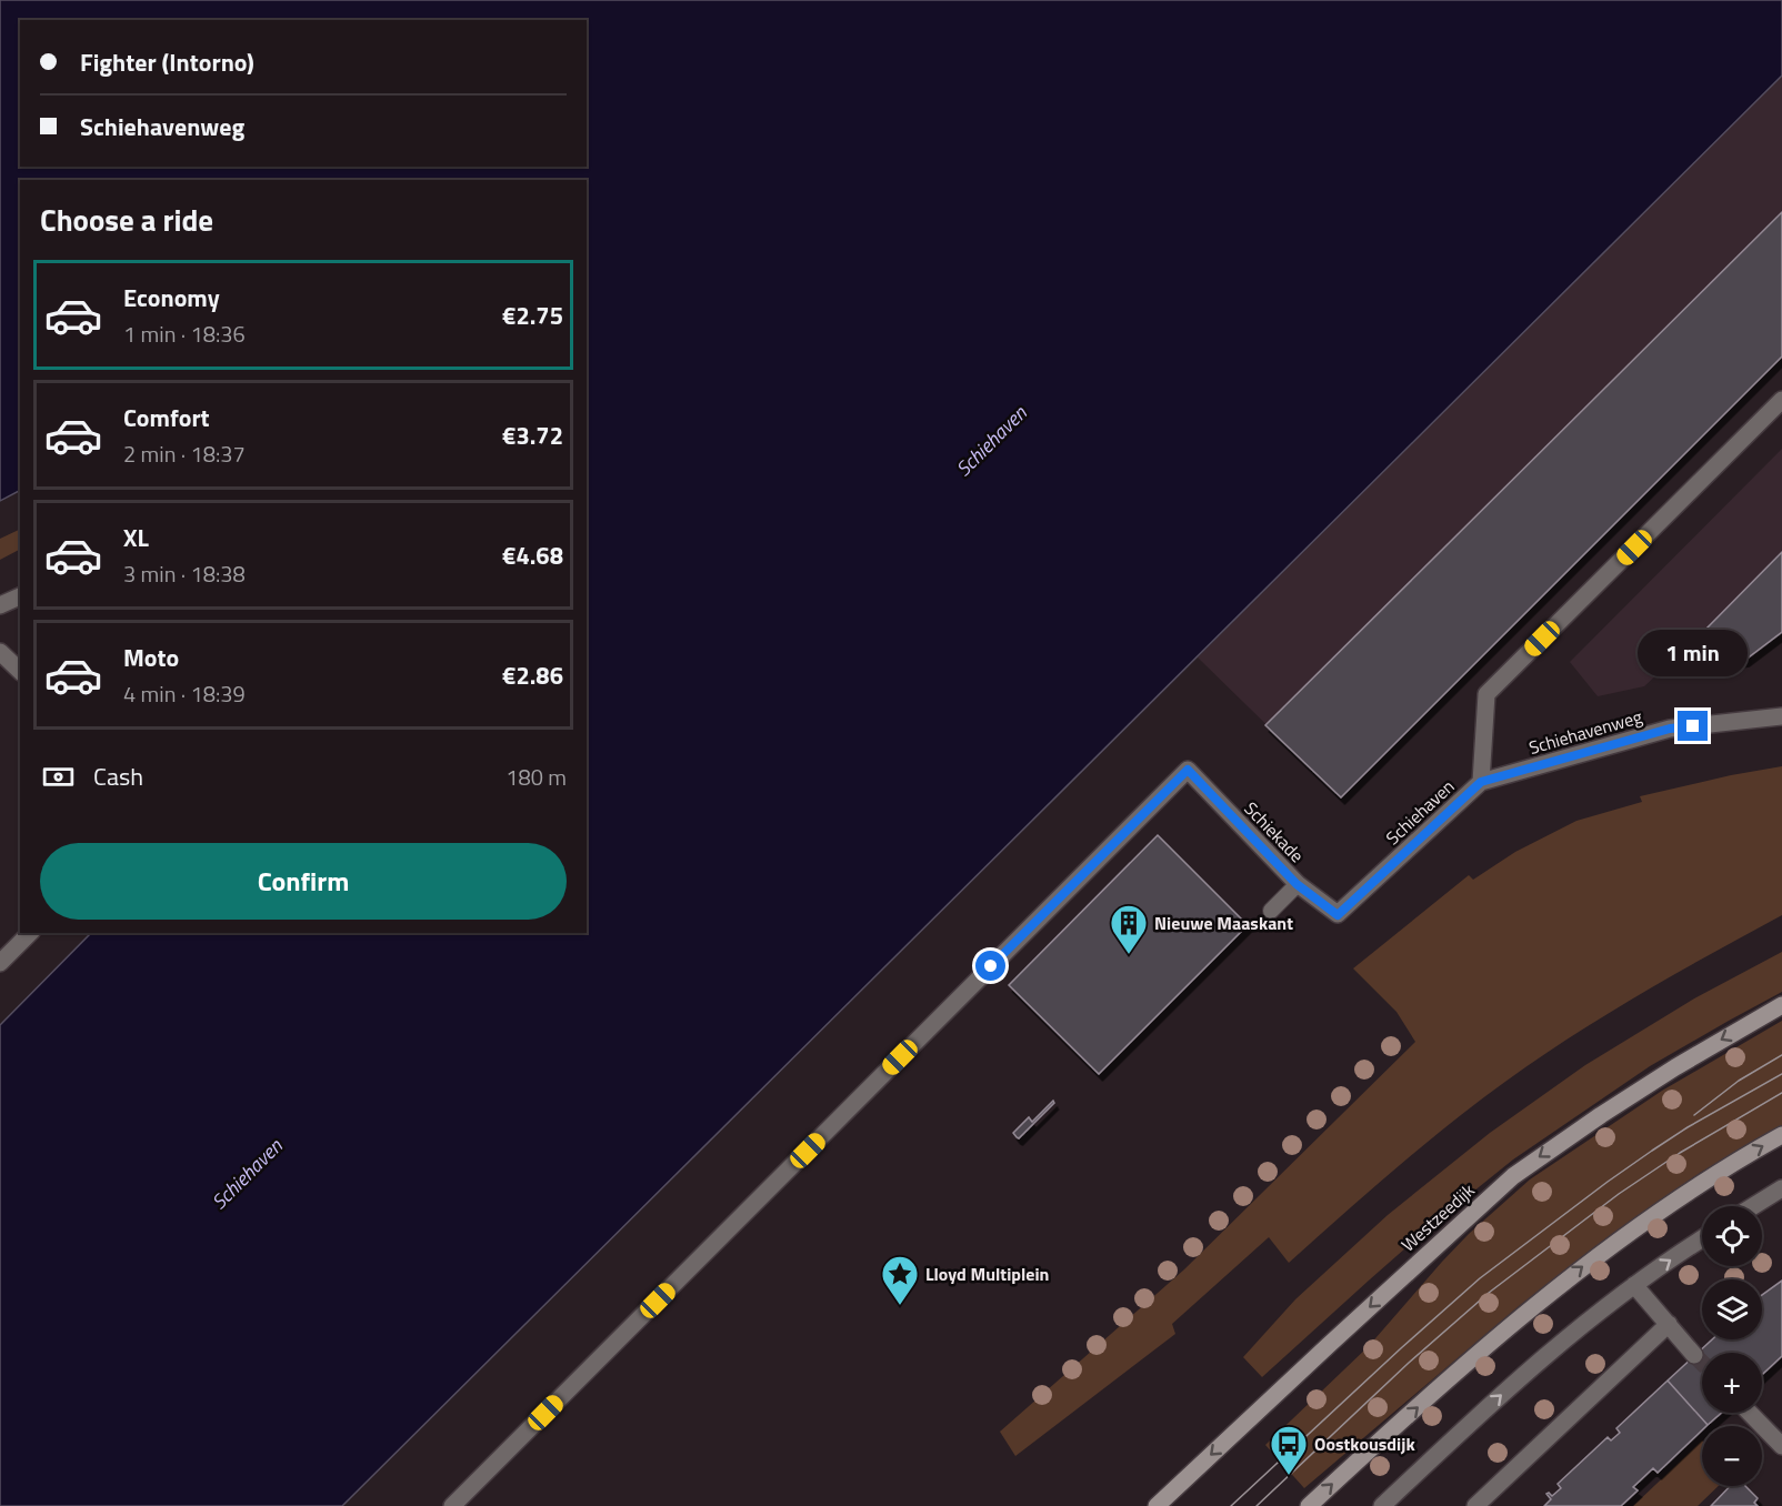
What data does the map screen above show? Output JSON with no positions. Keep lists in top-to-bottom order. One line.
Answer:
{"streets":{"main road":["Westzeedijk"],"street":["Schiehavenweg","Schiehaven","Schiekade"]},"crossings":[["Schiehavenweg","Schiehaven"],["Schiehaven","Schiekade"]],"water":["Schiehaven"],"places":{"building":["Nieuwe Maaskant"],"place":["Lloyd Multiplein"],"bus stop":["Oostkousdijk"]},"page":{"banner":["Fighter (Intorno)","Schiehavenweg"],"heading":"Choose a ride","list":[{"name":"Economy","note":"1 min · 18:36","value":"€2.75"},{"name":"Comfort","note":"2 min · 18:37","value":"€3.72"},{"name":"XL","note":"3 min · 18:38","value":"€4.68"},{"name":"Moto","note":"4 min · 18:39","value":"€2.86"}],"bubble":"1 min","pay":["Cash","180 m"],"buttons":"Confirm","map_buttons":["+","−"]}}
